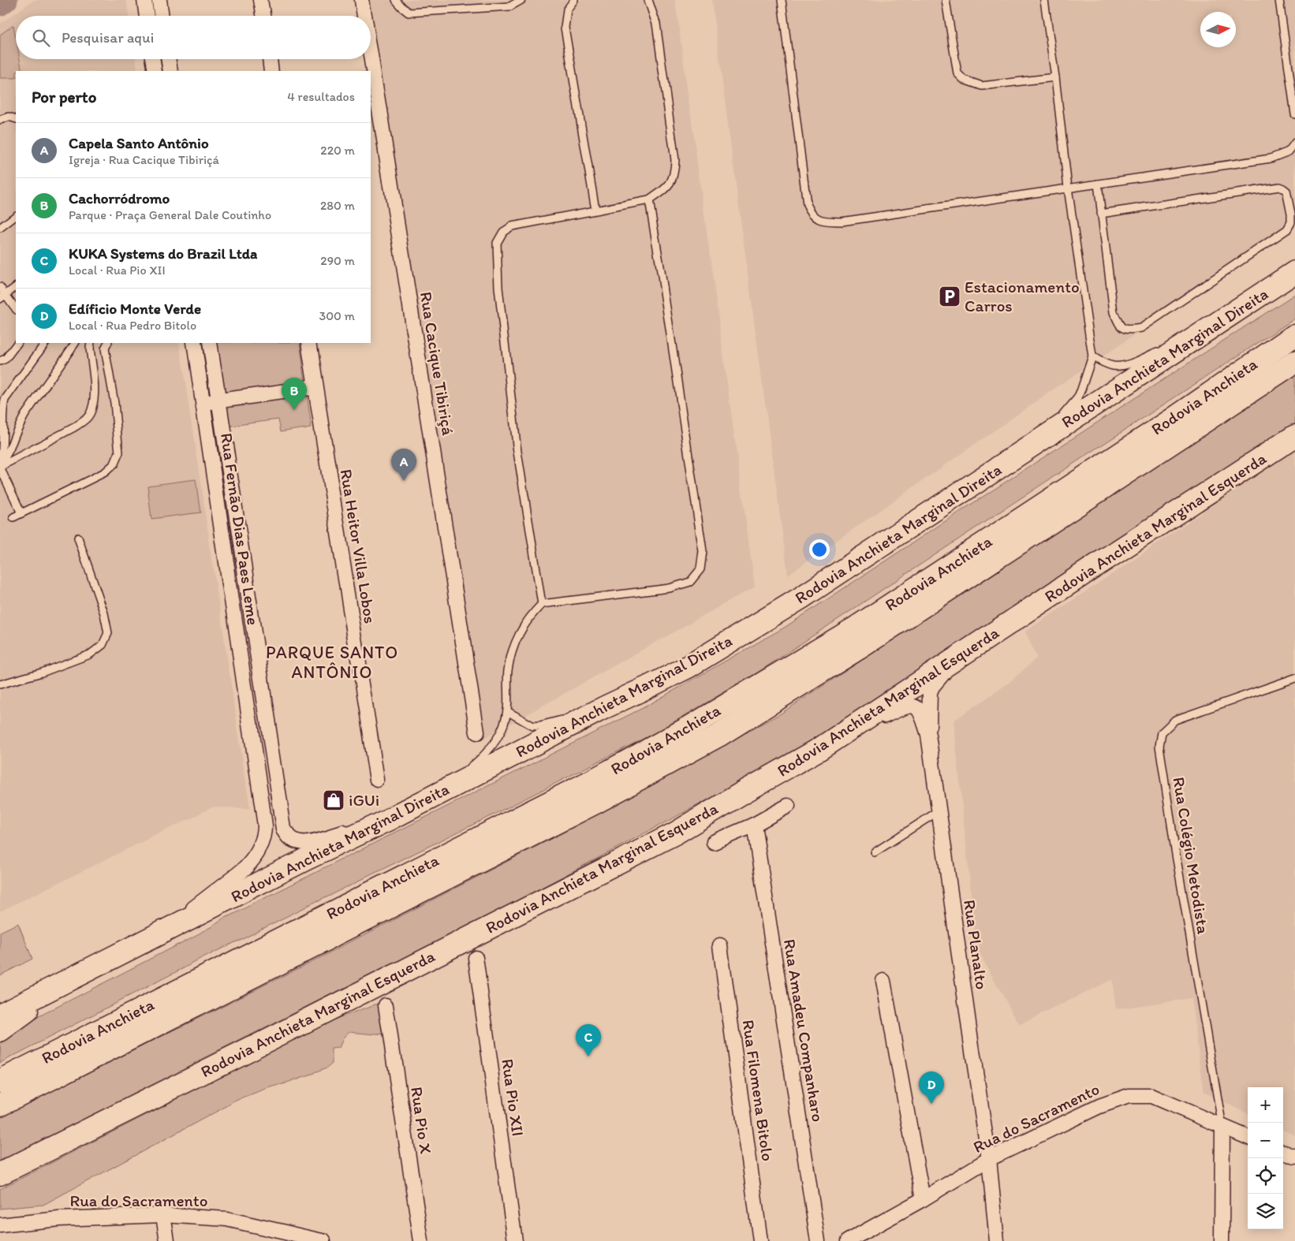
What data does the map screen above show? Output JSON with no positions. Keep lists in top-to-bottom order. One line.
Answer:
{"streets":{"highway":["Rodovia Anchieta Marginal Direita","Rodovia Anchieta","Rodovia Anchieta Marginal Esquerda"],"street":["Rua Cacique Tibiriçá","Rua Fernão Dias Paes Leme","Rua Heitor Villa Lobos","Rua Planalto","Rua Amadeu Companharo","Rua Filomena Bitolo","Rua Pio XII","Rua do Sacramento","Rua Pio X"],"lane":["Rua Colégio Metodista"]},"crossings":[["Rodovia Anchieta Marginal Direita","Rua Fernão Dias Paes Leme"],["Rodovia Anchieta Marginal Esquerda","Rua Planalto"],["Rua Colégio Metodista","Rua do Sacramento"],["Rua Planalto","Rua do Sacramento"]],"districts":["PARQUE SANTO ANTÔNIO"],"places":{"parking":["Estacionamento Carros"],"shop":["iGUi"]},"north":"right","page":{"search":"Pesquisar aqui","heading":["Por perto","4 resultados"],"list":[{"mark":"A","name":"Capela Santo Antônio","note":"Igreja · Rua Cacique Tibiriçá","value":"220 m"},{"mark":"B","name":"Cachorródromo","note":"Parque · Praça General Dale Coutinho","value":"280 m"},{"mark":"C","name":"KUKA Systems do Brazil Ltda","note":"Local · Rua Pio XII","value":"290 m"},{"mark":"D","name":"Edíficio Monte Verde","note":"Local · Rua Pedro Bitolo","value":"300 m"}],"pins":["B","A","C","D"],"map_buttons":["+","−"]}}
